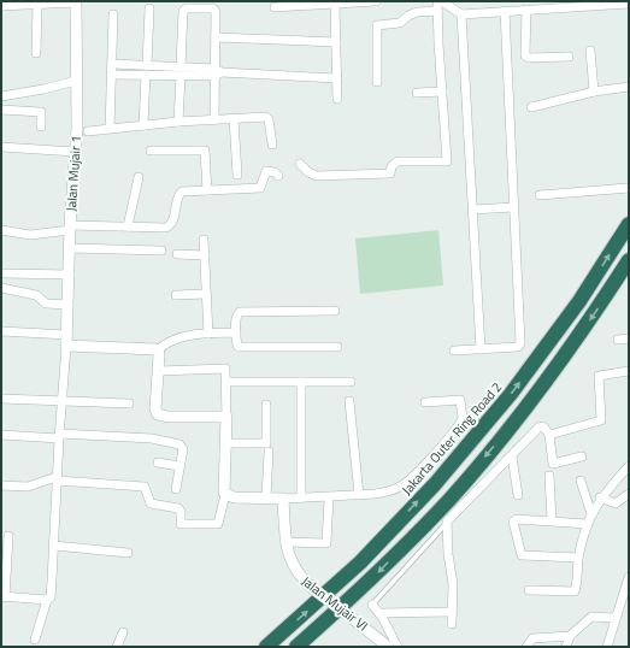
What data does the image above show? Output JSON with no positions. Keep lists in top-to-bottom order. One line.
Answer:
{"streets":{"highway":["Jakarta Outer Ring Road 2"],"street":["Jalan Mujair 1","Jalan Mujair VI"]}}
